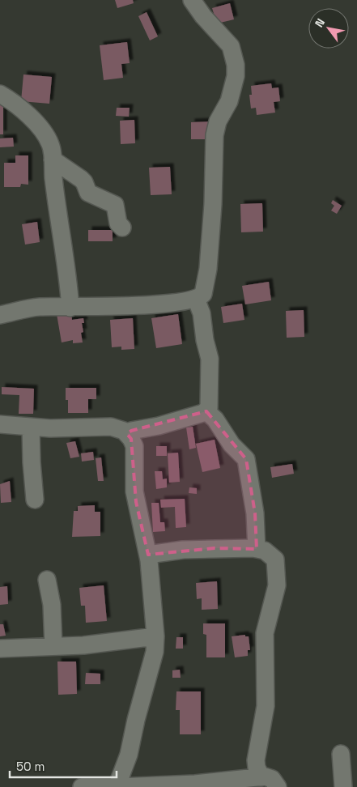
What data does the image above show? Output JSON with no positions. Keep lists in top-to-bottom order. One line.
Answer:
{"scale_bar":"50 m","north":"top left"}
